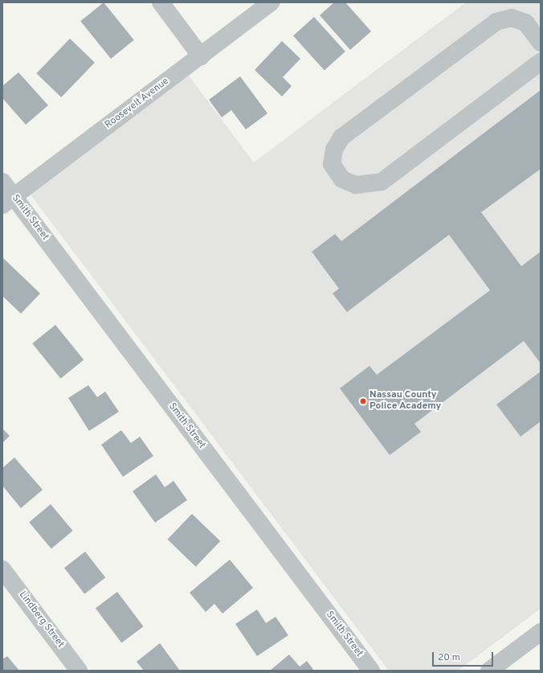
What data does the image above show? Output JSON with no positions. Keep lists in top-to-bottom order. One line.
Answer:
{"streets":{"street":["Roosevelt Avenue","Smith Street","Lindberg Street"]},"crossings":[["Roosevelt Avenue","Smith Street"]],"places":["Nassau County Police Academy"],"scale_bar":"20 m"}
